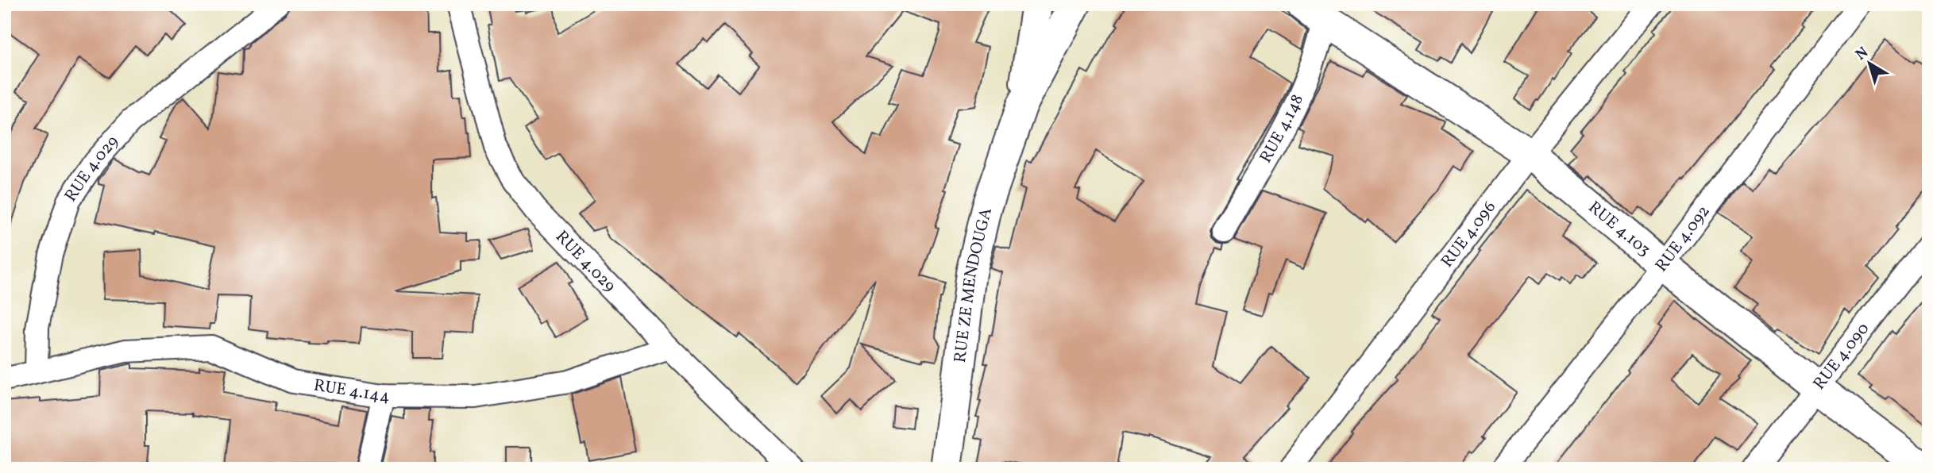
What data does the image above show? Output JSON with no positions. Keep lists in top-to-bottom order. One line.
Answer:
{"streets":{"street":["RUE 4.148","RUE 4.029","RUE 4.103","RUE 4.096","RUE 4.092","RUE ZE MENDOUGA","RUE 4.090","RUE 4.144"]},"crossings":[["RUE 4.148","RUE 4.103"],["RUE 4.029","RUE 4.144"],["RUE 4.103","RUE 4.096"],["RUE 4.103","RUE 4.092"],["RUE 4.103","RUE 4.090"]],"north":"top left"}
